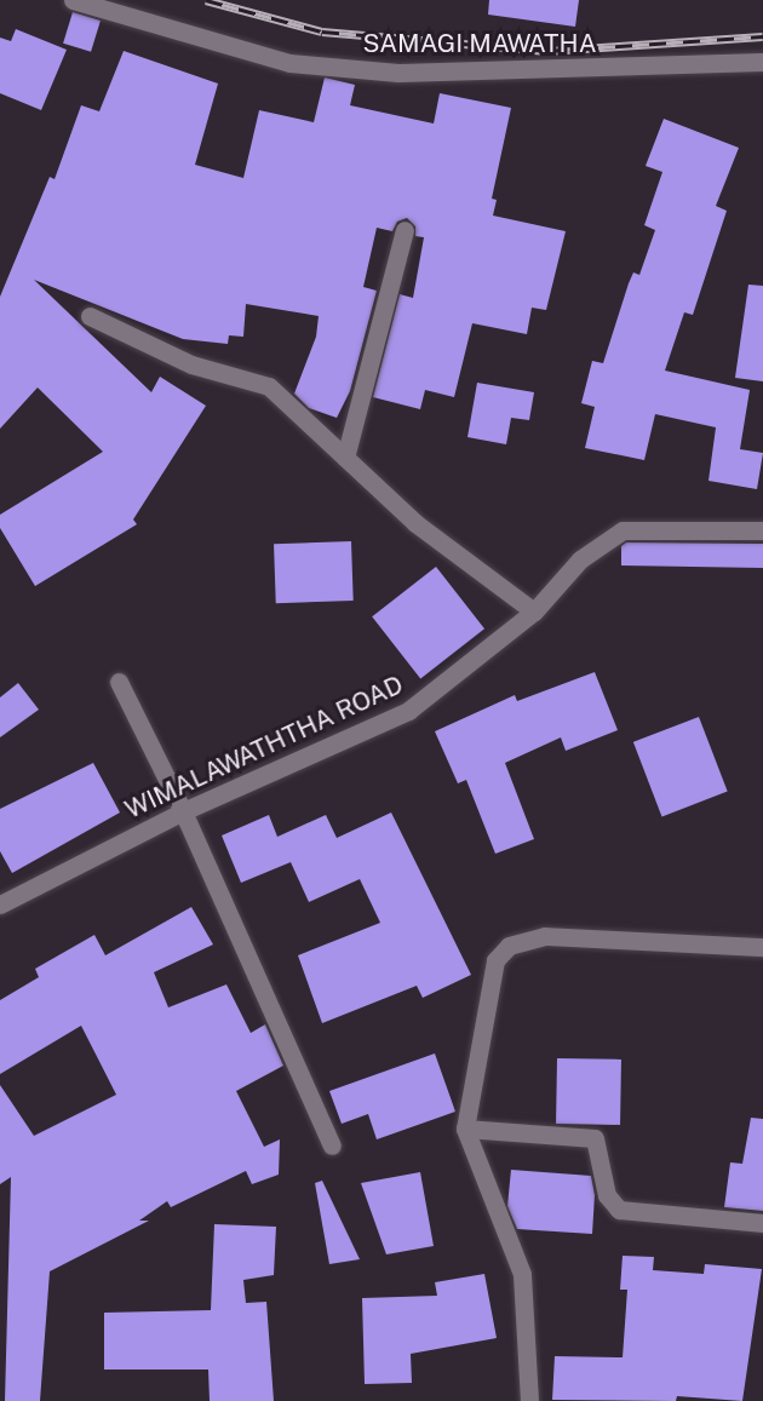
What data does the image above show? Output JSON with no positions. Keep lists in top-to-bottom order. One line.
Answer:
{"streets":{"street":["SAMAGI MAWATHA","WIMALAWATHTHA ROAD"]}}
